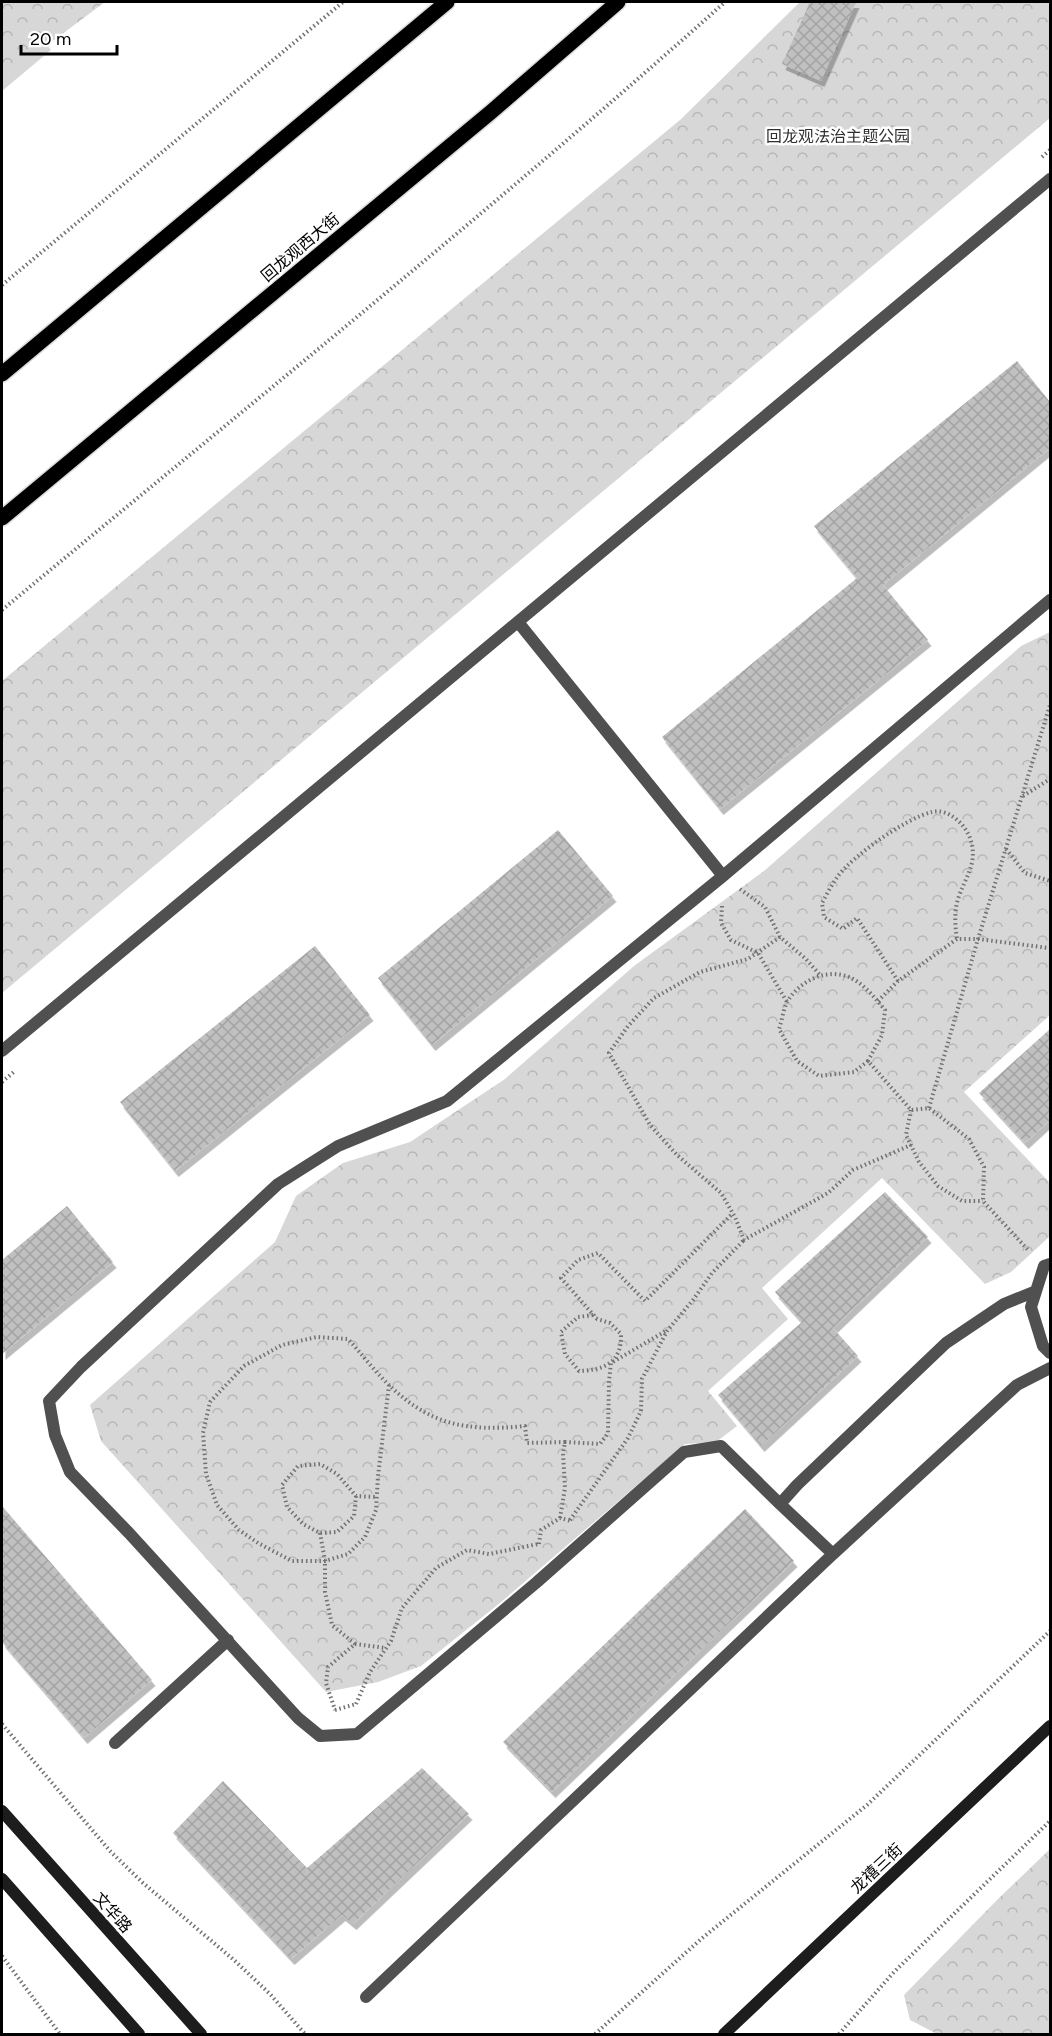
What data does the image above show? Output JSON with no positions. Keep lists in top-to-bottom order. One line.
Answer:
{"streets":{"main road":["回龙观西大街"],"street":["龙禧三街","文华路"]},"parks":["回龙观法治主题公园"],"scale_bar":"20 m"}
